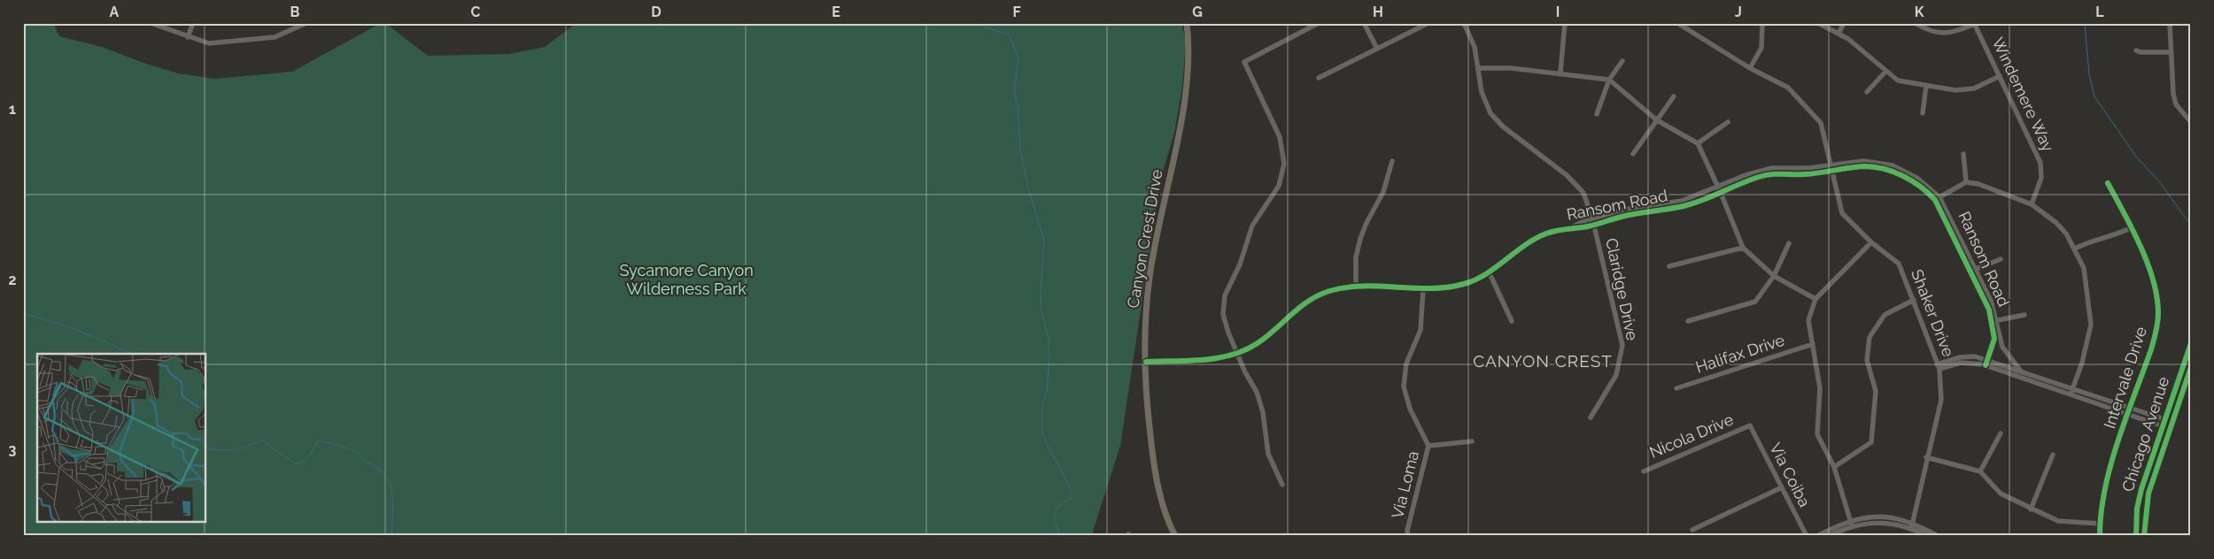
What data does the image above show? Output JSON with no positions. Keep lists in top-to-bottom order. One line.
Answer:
{"streets":{"main road":["Canyon Crest Drive","Chicago Avenue"],"street":["Windemere Way","Ransom Road","Claridge Drive","Shaker Drive","Halifax Drive","Intervale Drive","Nicola Drive","Via Coiba","Via Loma"]},"crossings":[["Ransom Road","Canyon Crest Drive"],["Ransom Road","Claridge Drive"],["Ransom Road","Shaker Drive"],["Ransom Road","Via Loma"],["Nicola Drive","Via Coiba"]],"districts":["CANYON CREST"],"parks":["Sycamore Canyon Wilderness Park"],"grid":{"columns":["A","B","C","D","E","F","G","H","I","J","K","L"],"rows":["1","2","3"]}}
